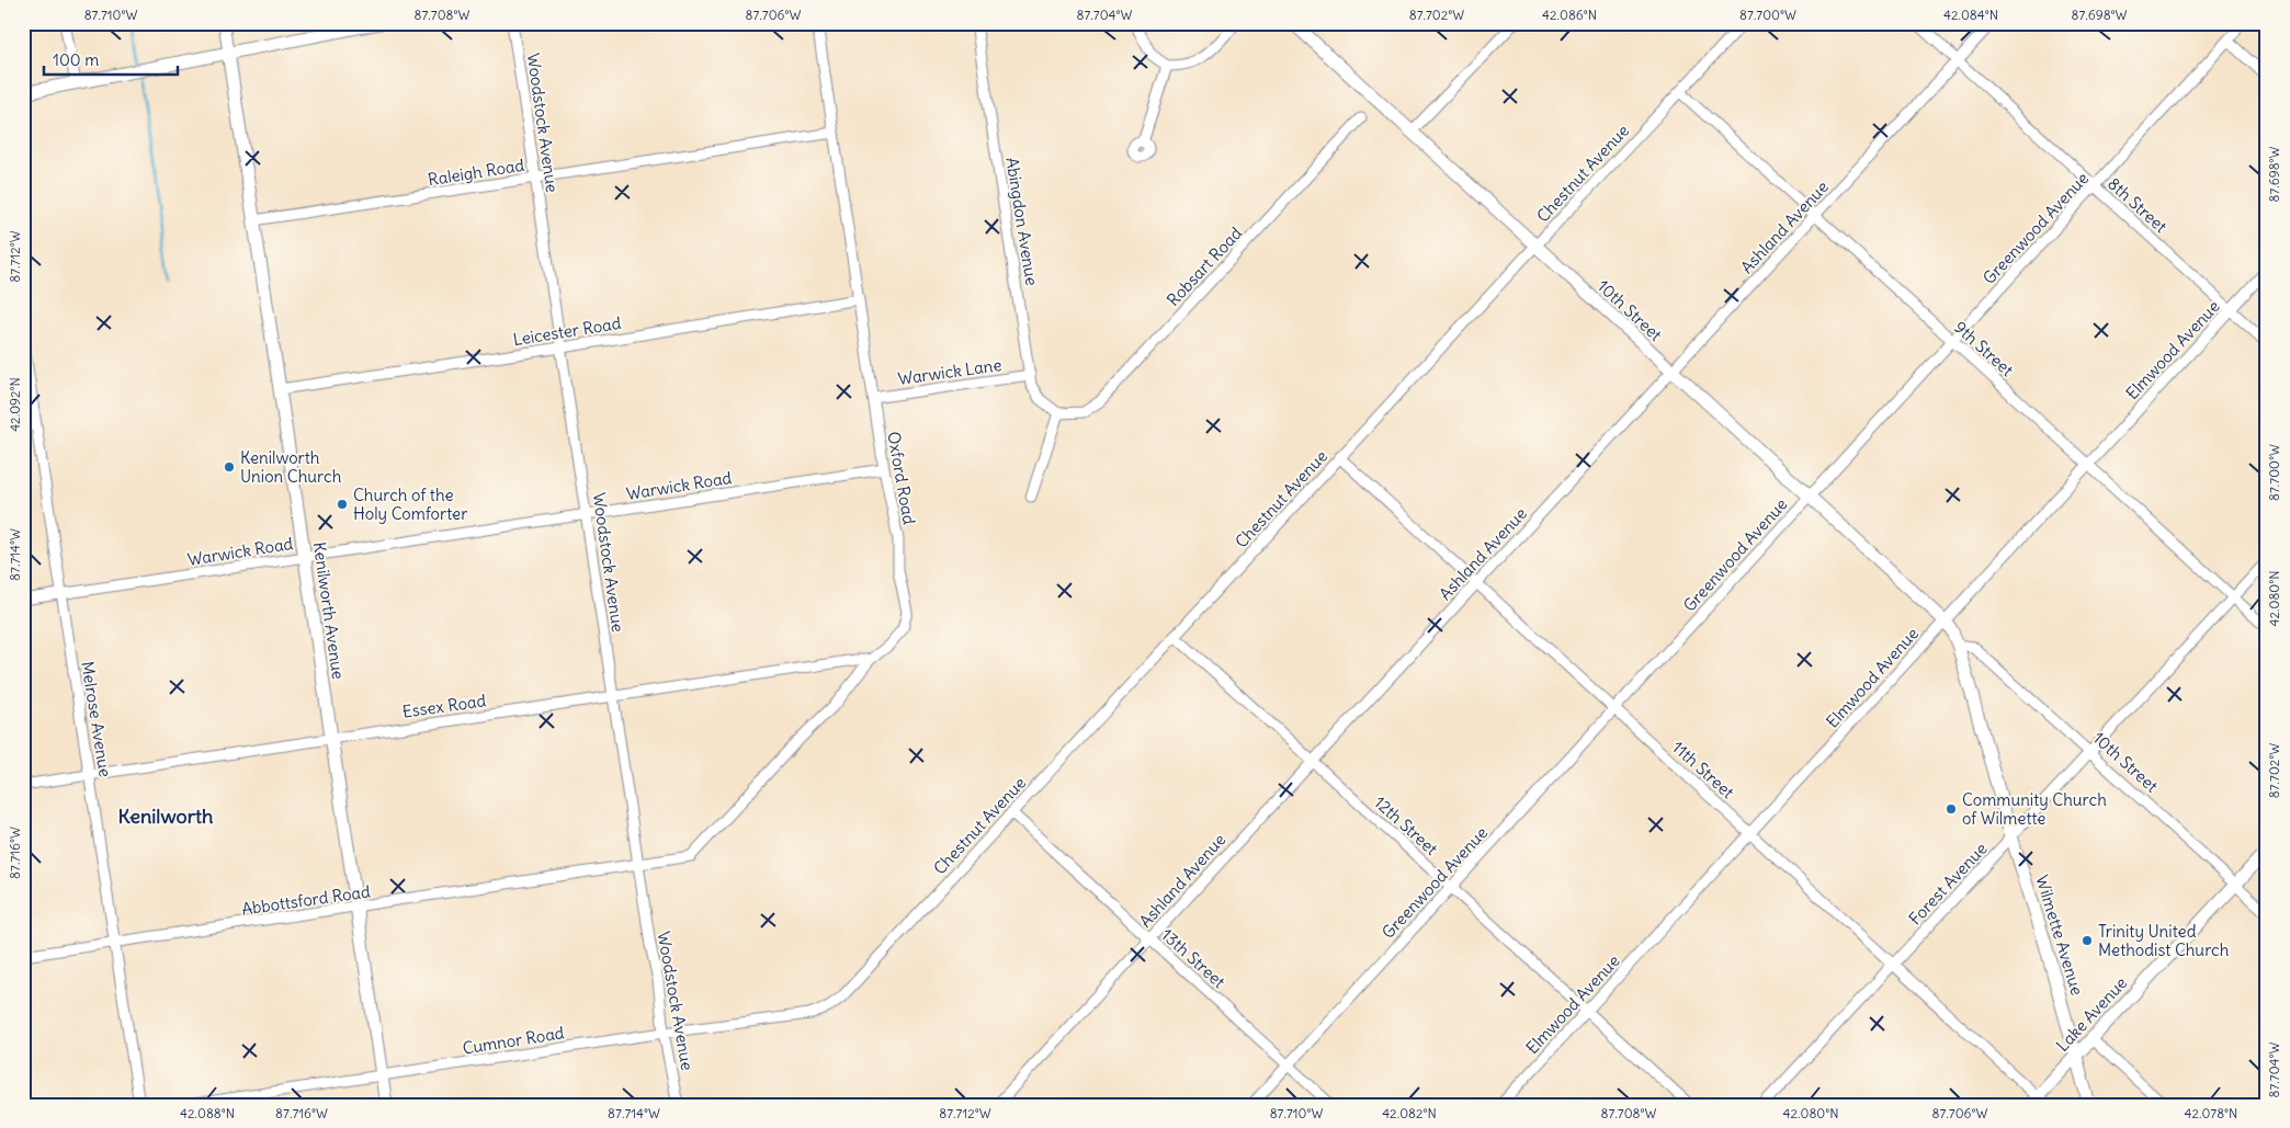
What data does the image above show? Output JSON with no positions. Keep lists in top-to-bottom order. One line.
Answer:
{"streets":{"street":["Woodstock Avenue","Raleigh Road","Chestnut Avenue","8th Street","Abingdon Avenue","Ashland Avenue","Greenwood Avenue","Robsart Road","10th Street","Leicester Road","9th Street","Elmwood Avenue","Warwick Lane","Oxford Road","Warwick Road","Kenilworth Avenue","Essex Road","Melrose Avenue","11th Street","12th Street","Forest Avenue","Abbottsford Road","Wilmette Avenue","13th Street","Lake Avenue","Cumnor Road"]},"crossings":[["Woodstock Avenue","Raleigh Road"],["Woodstock Avenue","Leicester Road"],["Woodstock Avenue","Warwick Road"],["Woodstock Avenue","Essex Road"],["Woodstock Avenue","Abbottsford Road"],["Woodstock Avenue","Cumnor Road"],["Raleigh Road","Oxford Road"],["Raleigh Road","Kenilworth Avenue"],["Chestnut Avenue","10th Street"],["Chestnut Avenue","9th Street"],["Chestnut Avenue","11th Street"],["Chestnut Avenue","12th Street"],["Chestnut Avenue","13th Street"],["Chestnut Avenue","Cumnor Road"],["8th Street","Ashland Avenue"],["8th Street","Greenwood Avenue"],["8th Street","Elmwood Avenue"],["Abingdon Avenue","Robsart Road"],["Abingdon Avenue","Warwick Lane"],["Ashland Avenue","10th Street"],["Ashland Avenue","9th Street"],["Ashland Avenue","11th Street"],["Ashland Avenue","12th Street"],["Ashland Avenue","13th Street"],["Greenwood Avenue","10th Street"],["Greenwood Avenue","9th Street"],["Greenwood Avenue","11th Street"],["Greenwood Avenue","12th Street"],["Greenwood Avenue","13th Street"],["10th Street","Elmwood Avenue"],["10th Street","Forest Avenue"],["10th Street","Wilmette Avenue"],["10th Street","Lake Avenue"],["Leicester Road","Oxford Road"],["Leicester Road","Kenilworth Avenue"],["9th Street","Elmwood Avenue"],["9th Street","Forest Avenue"],["Elmwood Avenue","11th Street"],["Elmwood Avenue","12th Street"],["Elmwood Avenue","Wilmette Avenue"],["Warwick Lane","Oxford Road"],["Oxford Road","Warwick Road"],["Oxford Road","Essex Road"],["Oxford Road","Abbottsford Road"],["Warwick Road","Kenilworth Avenue"],["Warwick Road","Melrose Avenue"],["Kenilworth Avenue","Essex Road"],["Kenilworth Avenue","Abbottsford Road"],["Kenilworth Avenue","Cumnor Road"],["Essex Road","Melrose Avenue"],["Melrose Avenue","Abbottsford Road"],["11th Street","Forest Avenue"],["11th Street","Lake Avenue"],["Forest Avenue","Wilmette Avenue"],["Wilmette Avenue","Lake Avenue"]],"districts":["Kenilworth"],"places":["Kenilworth Union Church","Church of the Holy Comforter","Community Church of Wilmette","Trinity United Methodist Church"],"scale_bar":"100 m","coordinates":["87.710°W","87.708°W","87.706°W","87.704°W","87.702°W","42.086°N","87.700°W","42.084°N","87.698°W","87.712°W","42.092°N","87.714°W","42.080°N","87.716°W","42.088°N","42.082°N","42.078°N"]}
